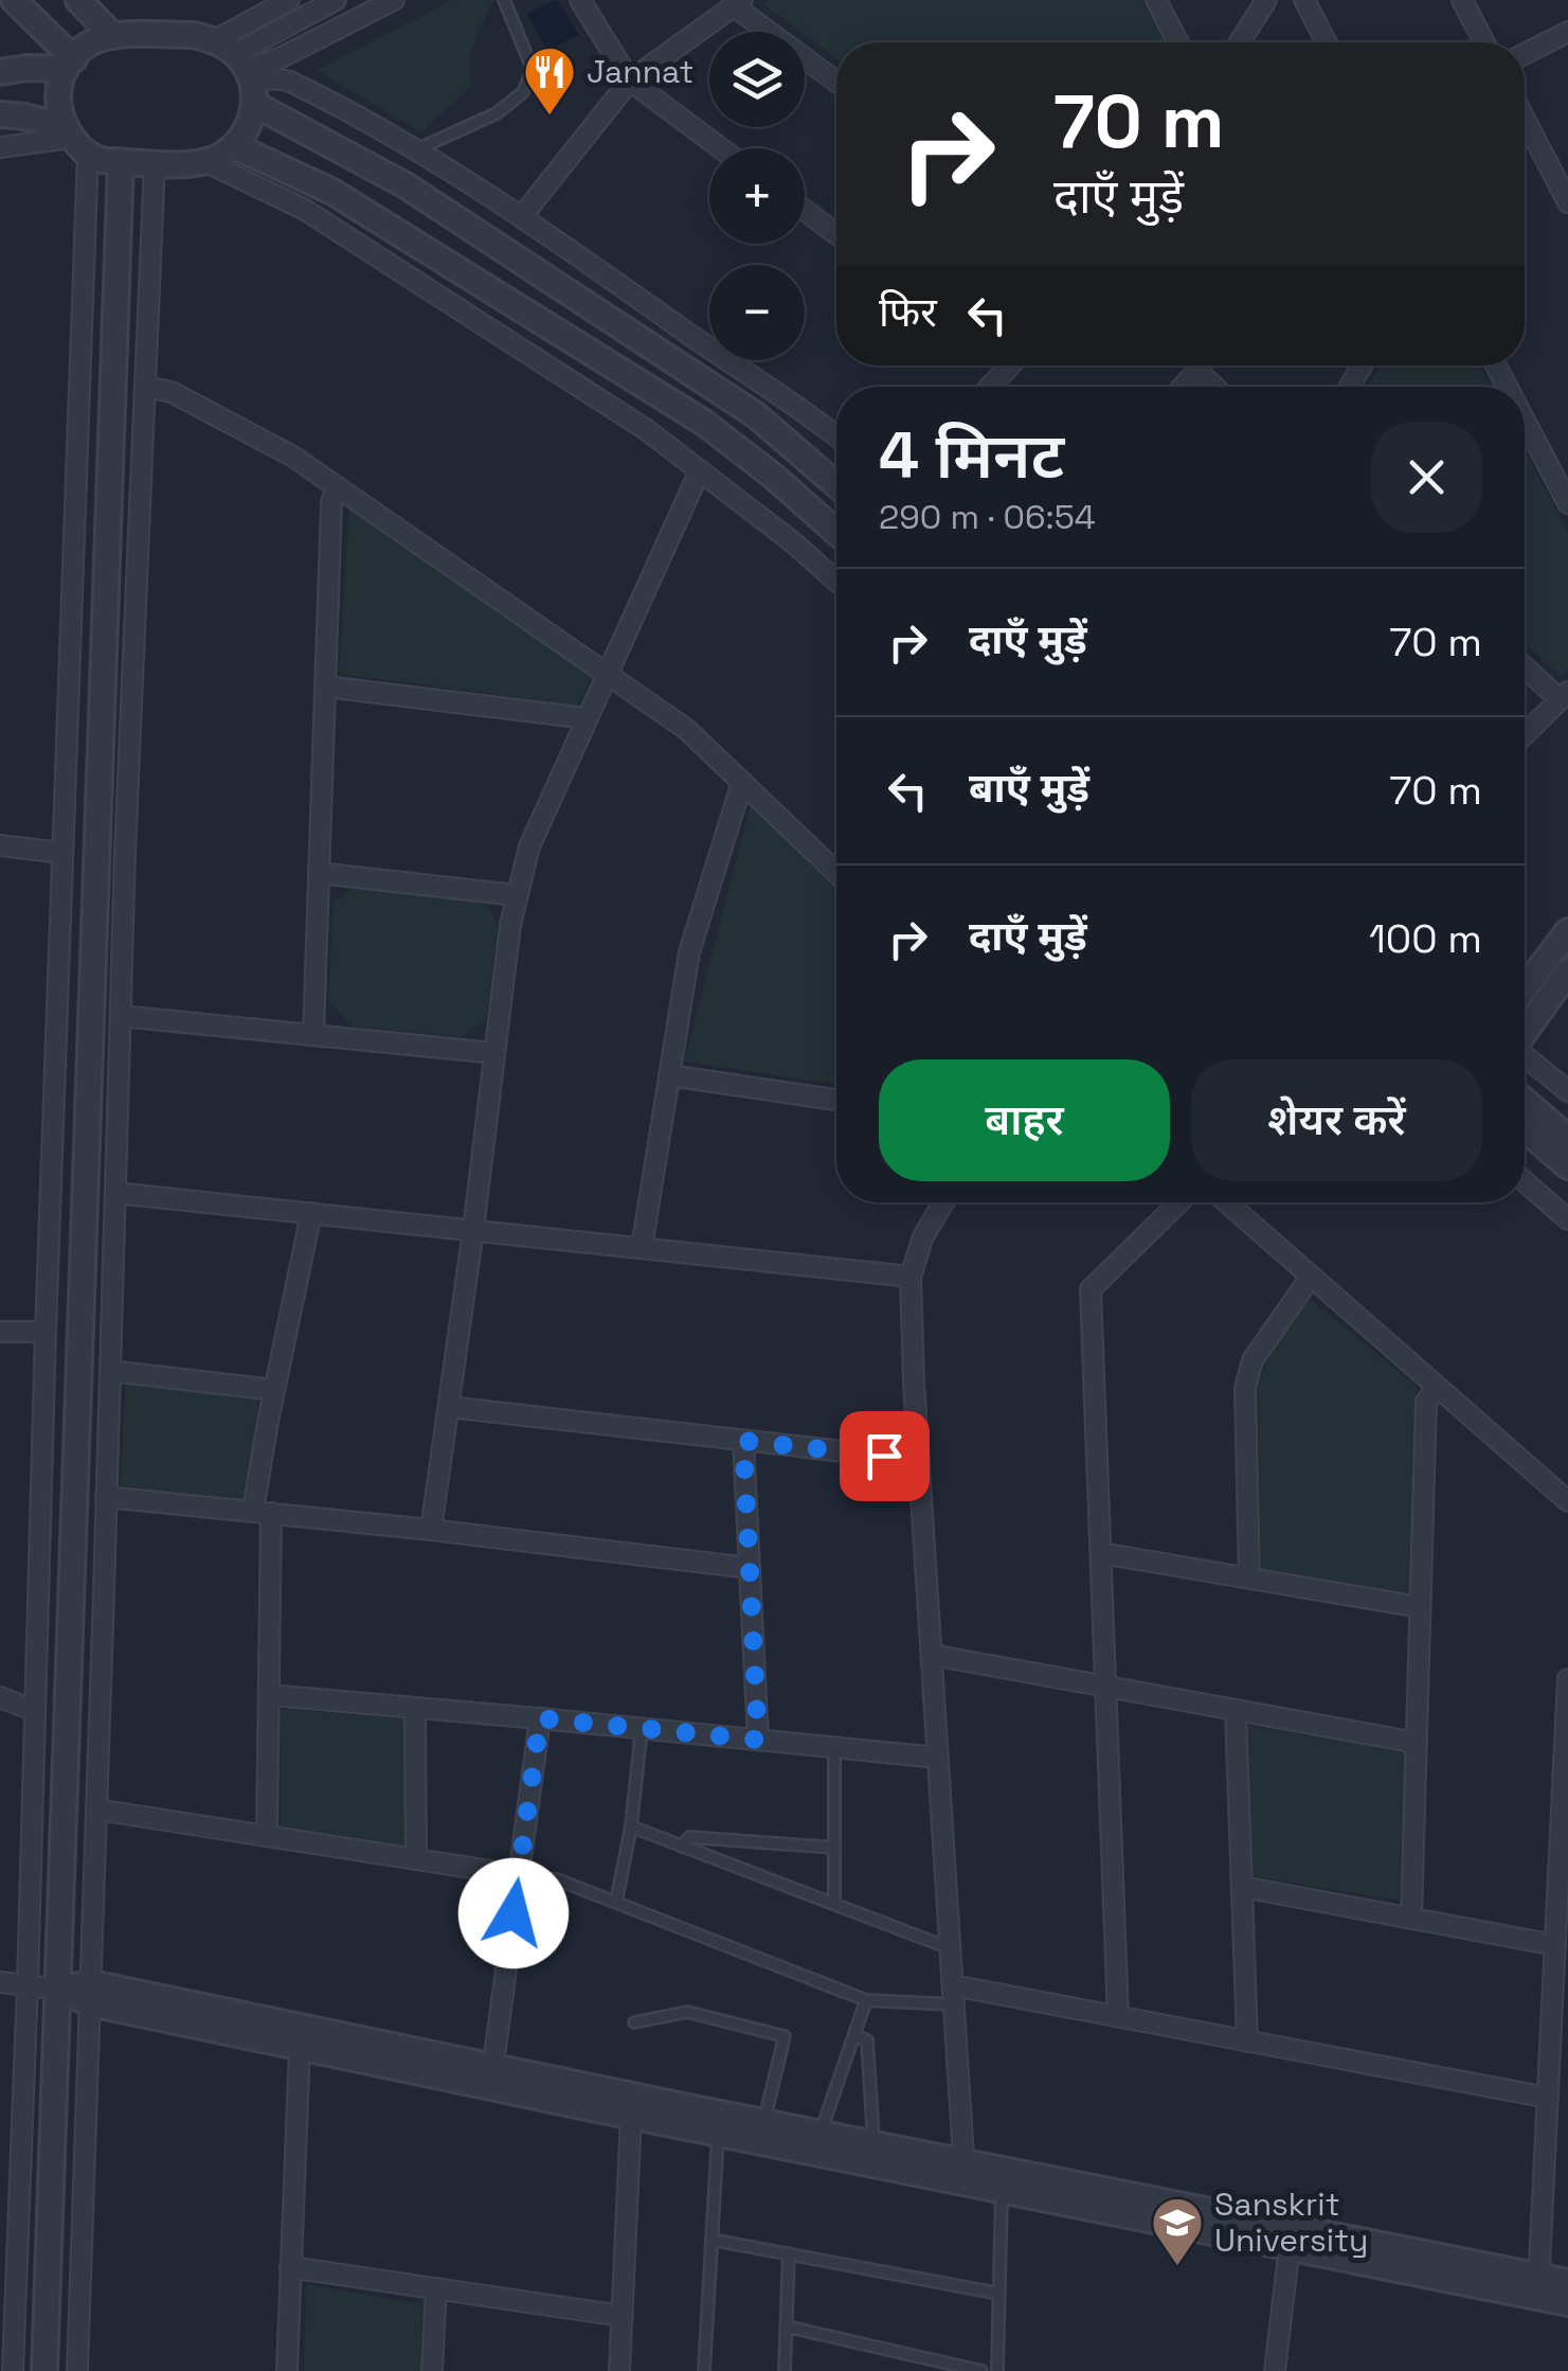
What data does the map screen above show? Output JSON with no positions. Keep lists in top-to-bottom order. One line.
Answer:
{"places":{"restaurant":["Jannat"],"school or university":["Sanskrit University"]},"page":{"map_buttons":["+","−"],"turn":["70 m","दाएँ मुड़ें"],"then":"फिर","heading":["4 मिनट","290 m · 06:54"],"list":[{"name":"दाएँ मुड़ें","value":"70 m"},{"name":"बाएँ मुड़ें","value":"70 m"},{"name":"दाएँ मुड़ें","value":"100 m"}],"buttons":["बाहर","शेयर करें"]}}
